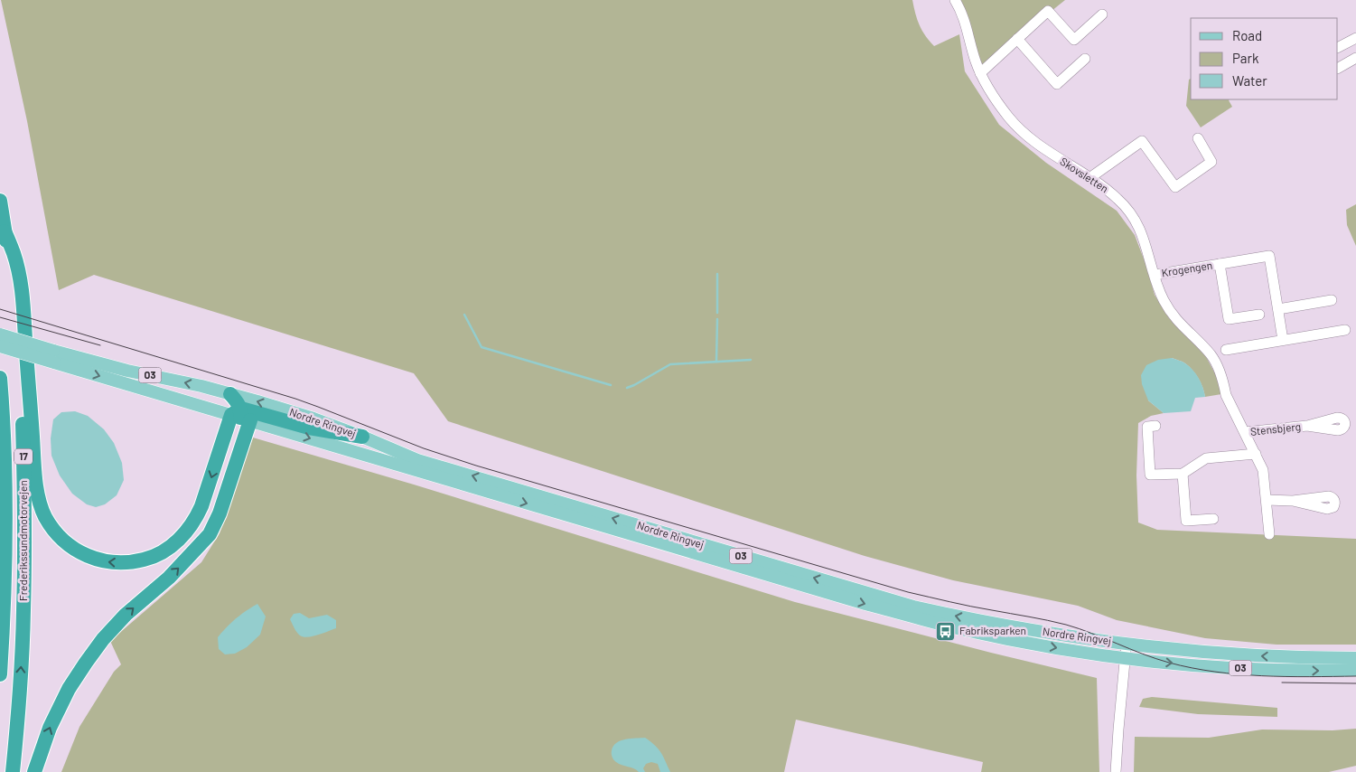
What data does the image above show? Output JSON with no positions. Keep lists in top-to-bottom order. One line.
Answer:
{"streets":{"highway":["17","Frederikssundmotorvejen"],"main road":["O3","Nordre Ringvej"],"street":["Skovsletten","Krogengen","Stensbjerg"]},"crossings":[["Skovsletten","Krogengen"],["Skovsletten","Stensbjerg"]],"places":{"bus stop":["Fabriksparken"]},"legend":["Road","Park","Water"]}
